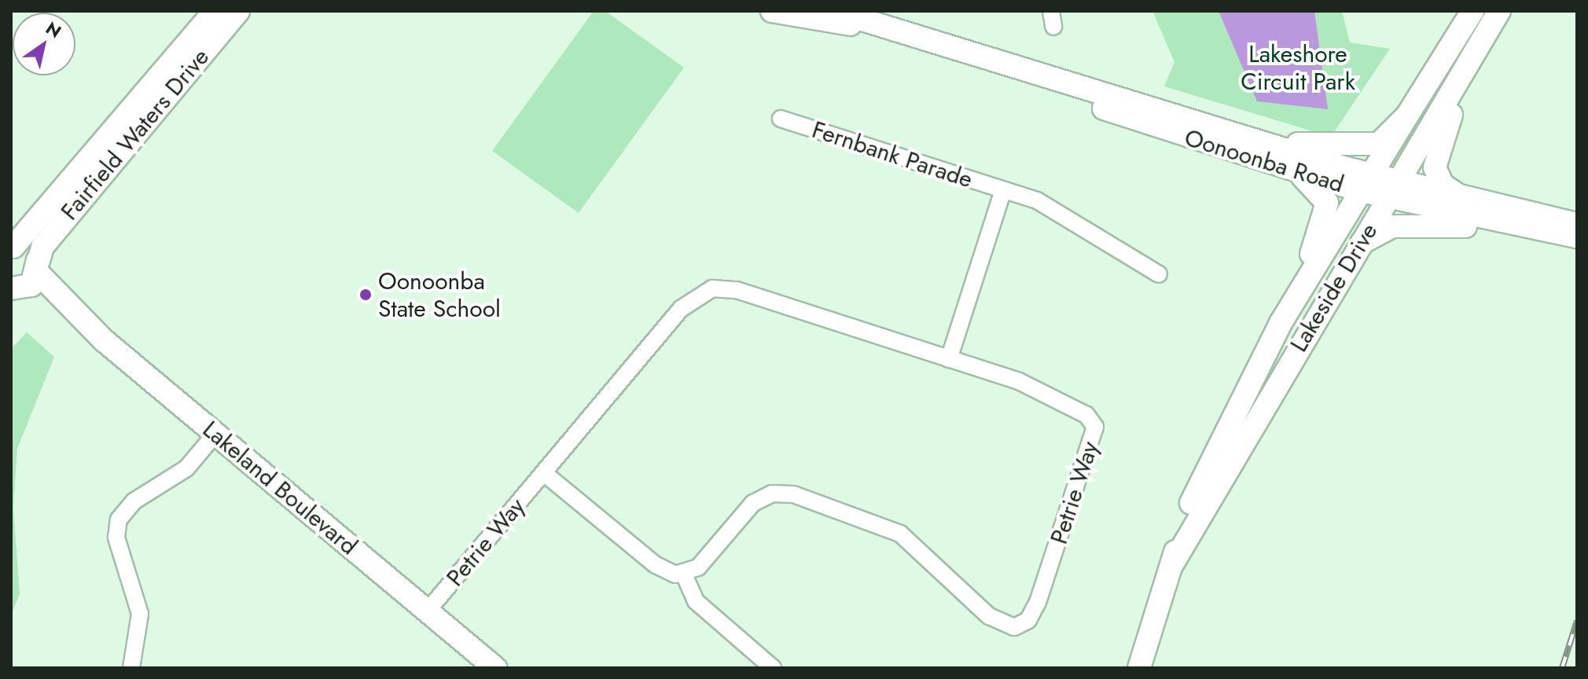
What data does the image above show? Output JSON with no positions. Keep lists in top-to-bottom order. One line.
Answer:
{"streets":{"street":["Fairfield Waters Drive","Fernbank Parade","Oonoonba Road","Lakeside Drive","Lakeland Boulevard","Petrie Way"]},"crossings":[["Fairfield Waters Drive","Lakeland Boulevard"],["Fernbank Parade","Petrie Way"],["Oonoonba Road","Lakeside Drive"],["Lakeland Boulevard","Petrie Way"]],"parks":["Lakeshore Circuit Park"],"places":["Oonoonba State School"],"north":"top right"}
